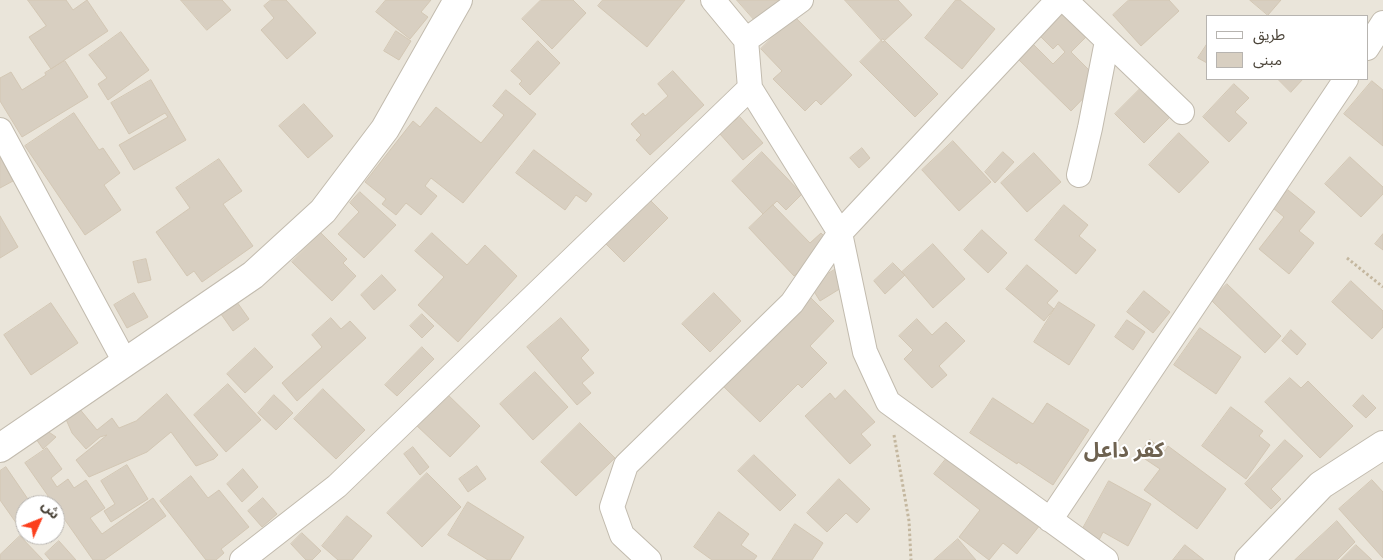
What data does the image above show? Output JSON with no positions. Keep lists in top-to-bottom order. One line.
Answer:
{"districts":["كفر داعل"],"legend":["طريق","مبنى"],"north":"top right"}
